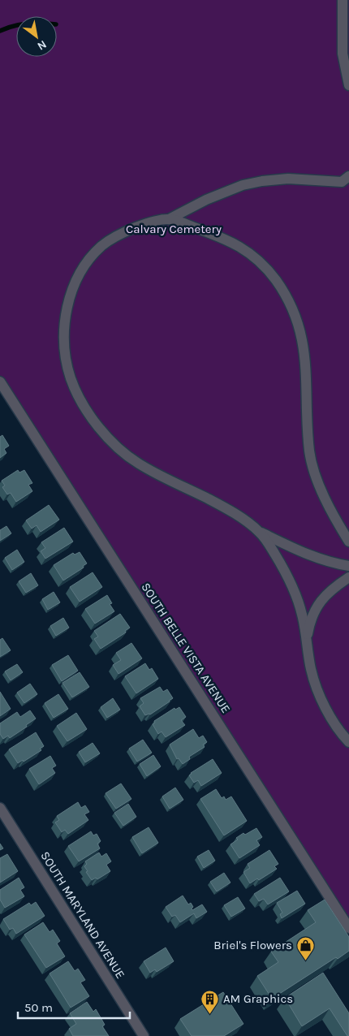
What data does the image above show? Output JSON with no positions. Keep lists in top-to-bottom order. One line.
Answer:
{"streets":{"street":["SOUTH BELLE VISTA AVENUE","SOUTH MARYLAND AVENUE"]},"parks":["Calvary Cemetery"],"places":{"shop":["Briel's Flowers"],"building":["AM Graphics"]},"scale_bar":"50 m","north":"bottom right"}
